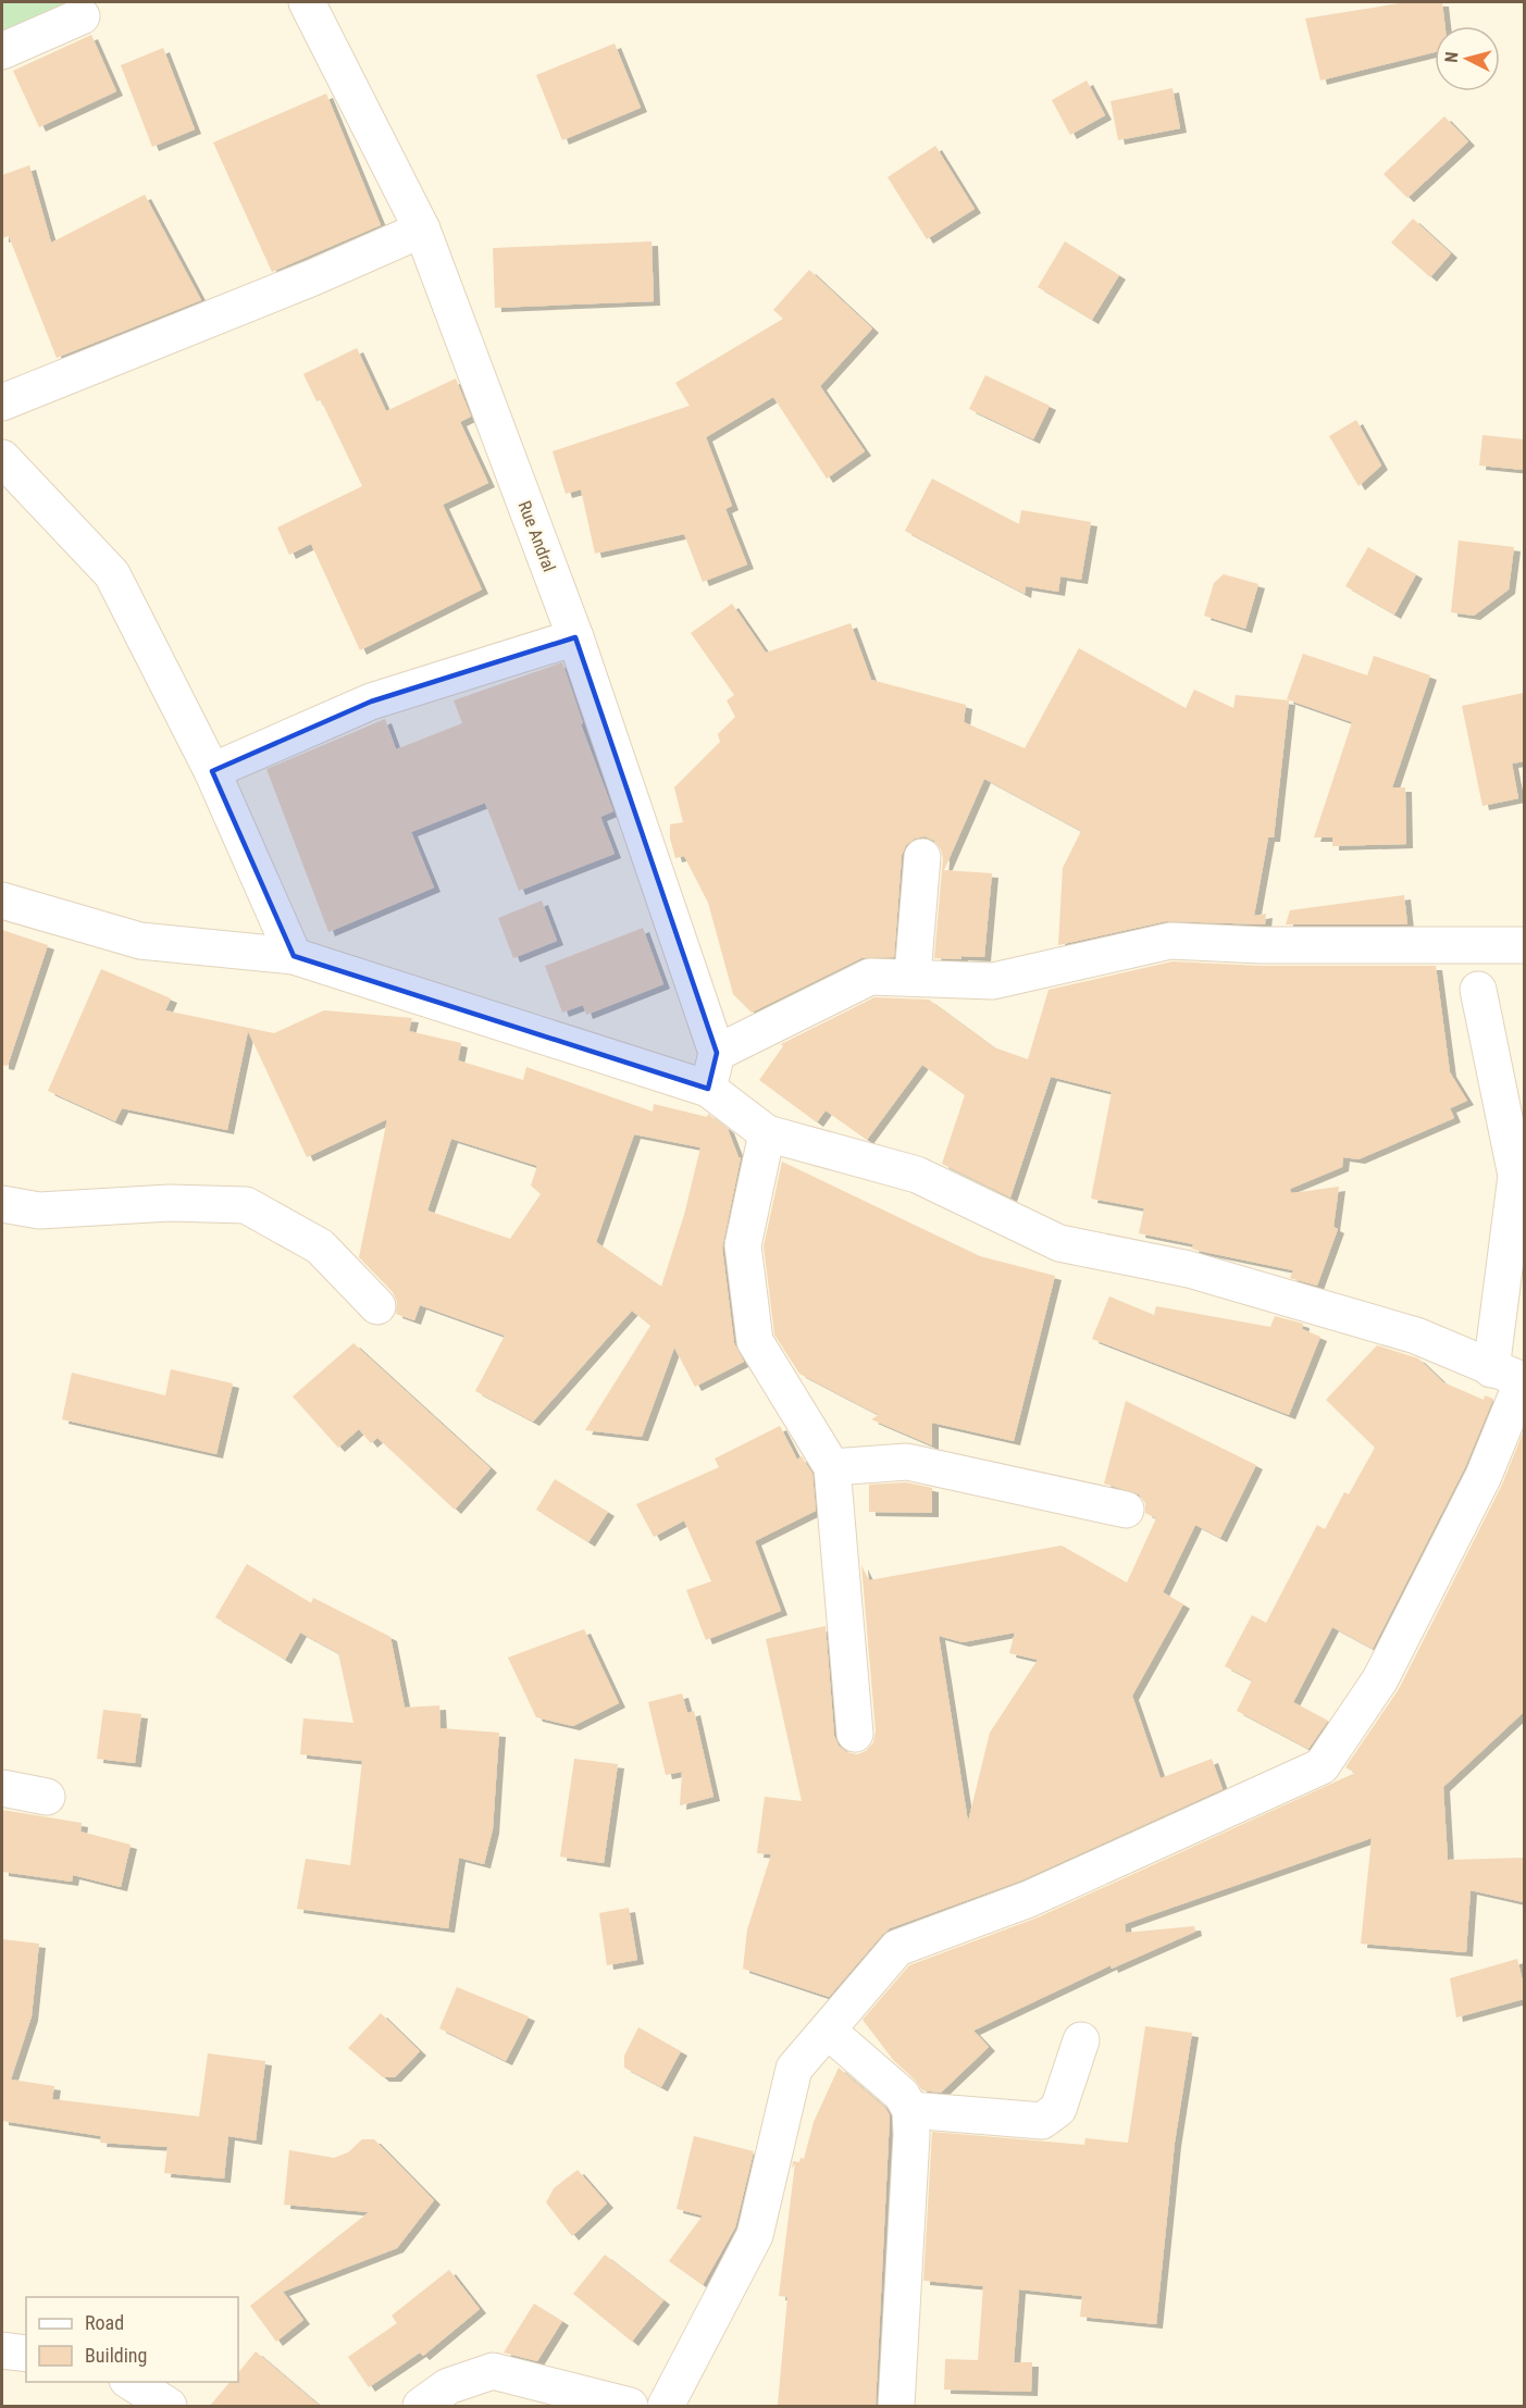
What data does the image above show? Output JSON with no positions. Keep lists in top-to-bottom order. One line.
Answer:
{"streets":{"street":["Rue Andral"]},"legend":["Road","Building"],"north":"left"}
